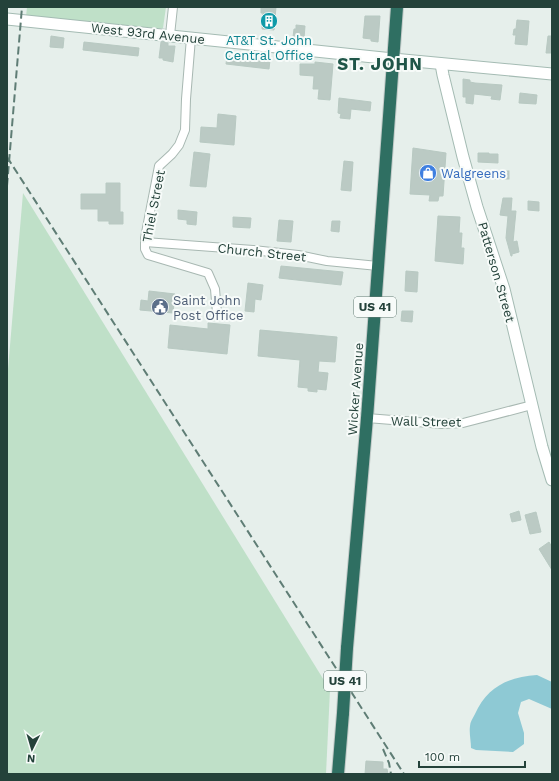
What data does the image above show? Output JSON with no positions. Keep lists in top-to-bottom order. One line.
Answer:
{"streets":{"highway":["US 41","Wicker Avenue"],"street":["West 93rd Avenue","Thiel Street","Church Street","Patterson Street","Wall Street"]},"crossings":[["West 93rd Avenue","Thiel Street"],["West 93rd Avenue","Patterson Street"],["West 93rd Avenue","Wicker Avenue"],["Thiel Street","Church Street"],["Church Street","Wicker Avenue"],["Patterson Street","Wall Street"],["Wicker Avenue","Wall Street"]],"districts":["ST. JOHN"],"places":{"building":["AT&T St. John Central Office"],"shop":["Walgreens"],"public building":["Saint John Post Office"]},"scale_bar":"100 m","north":"bottom"}
